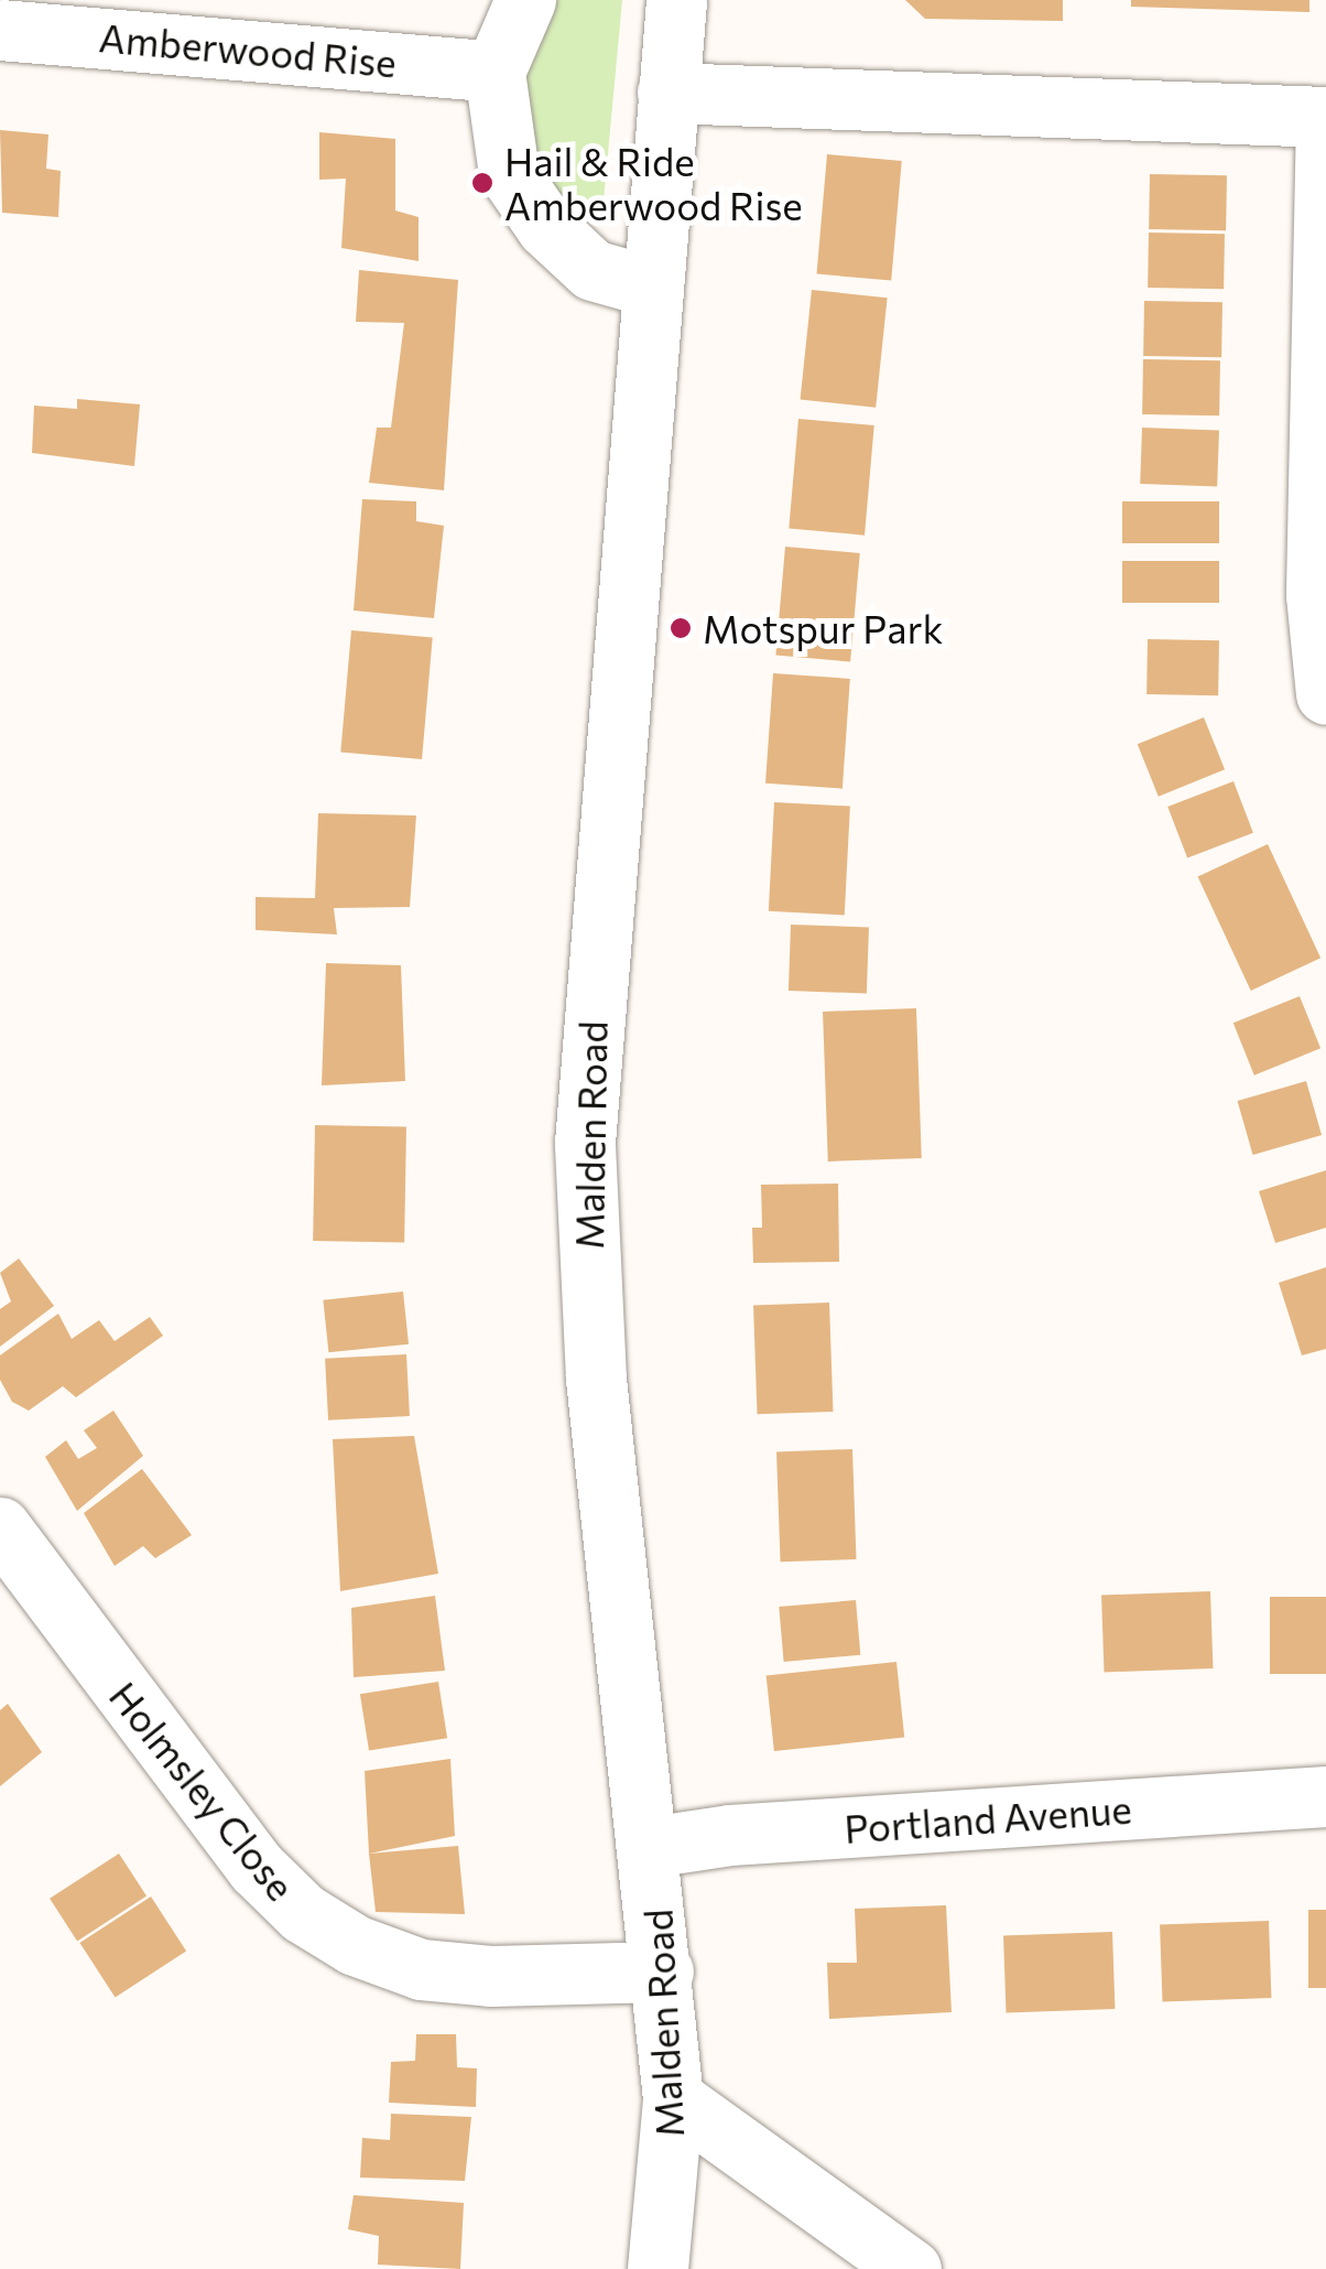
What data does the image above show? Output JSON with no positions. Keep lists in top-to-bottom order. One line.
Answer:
{"streets":{"street":["Amberwood Rise","Malden Road","Holmsley Close","Portland Avenue"]},"crossings":[["Malden Road","Holmsley Close"],["Malden Road","Portland Avenue"]],"places":["Hail & Ride Amberwood Rise","Motspur Park"]}
